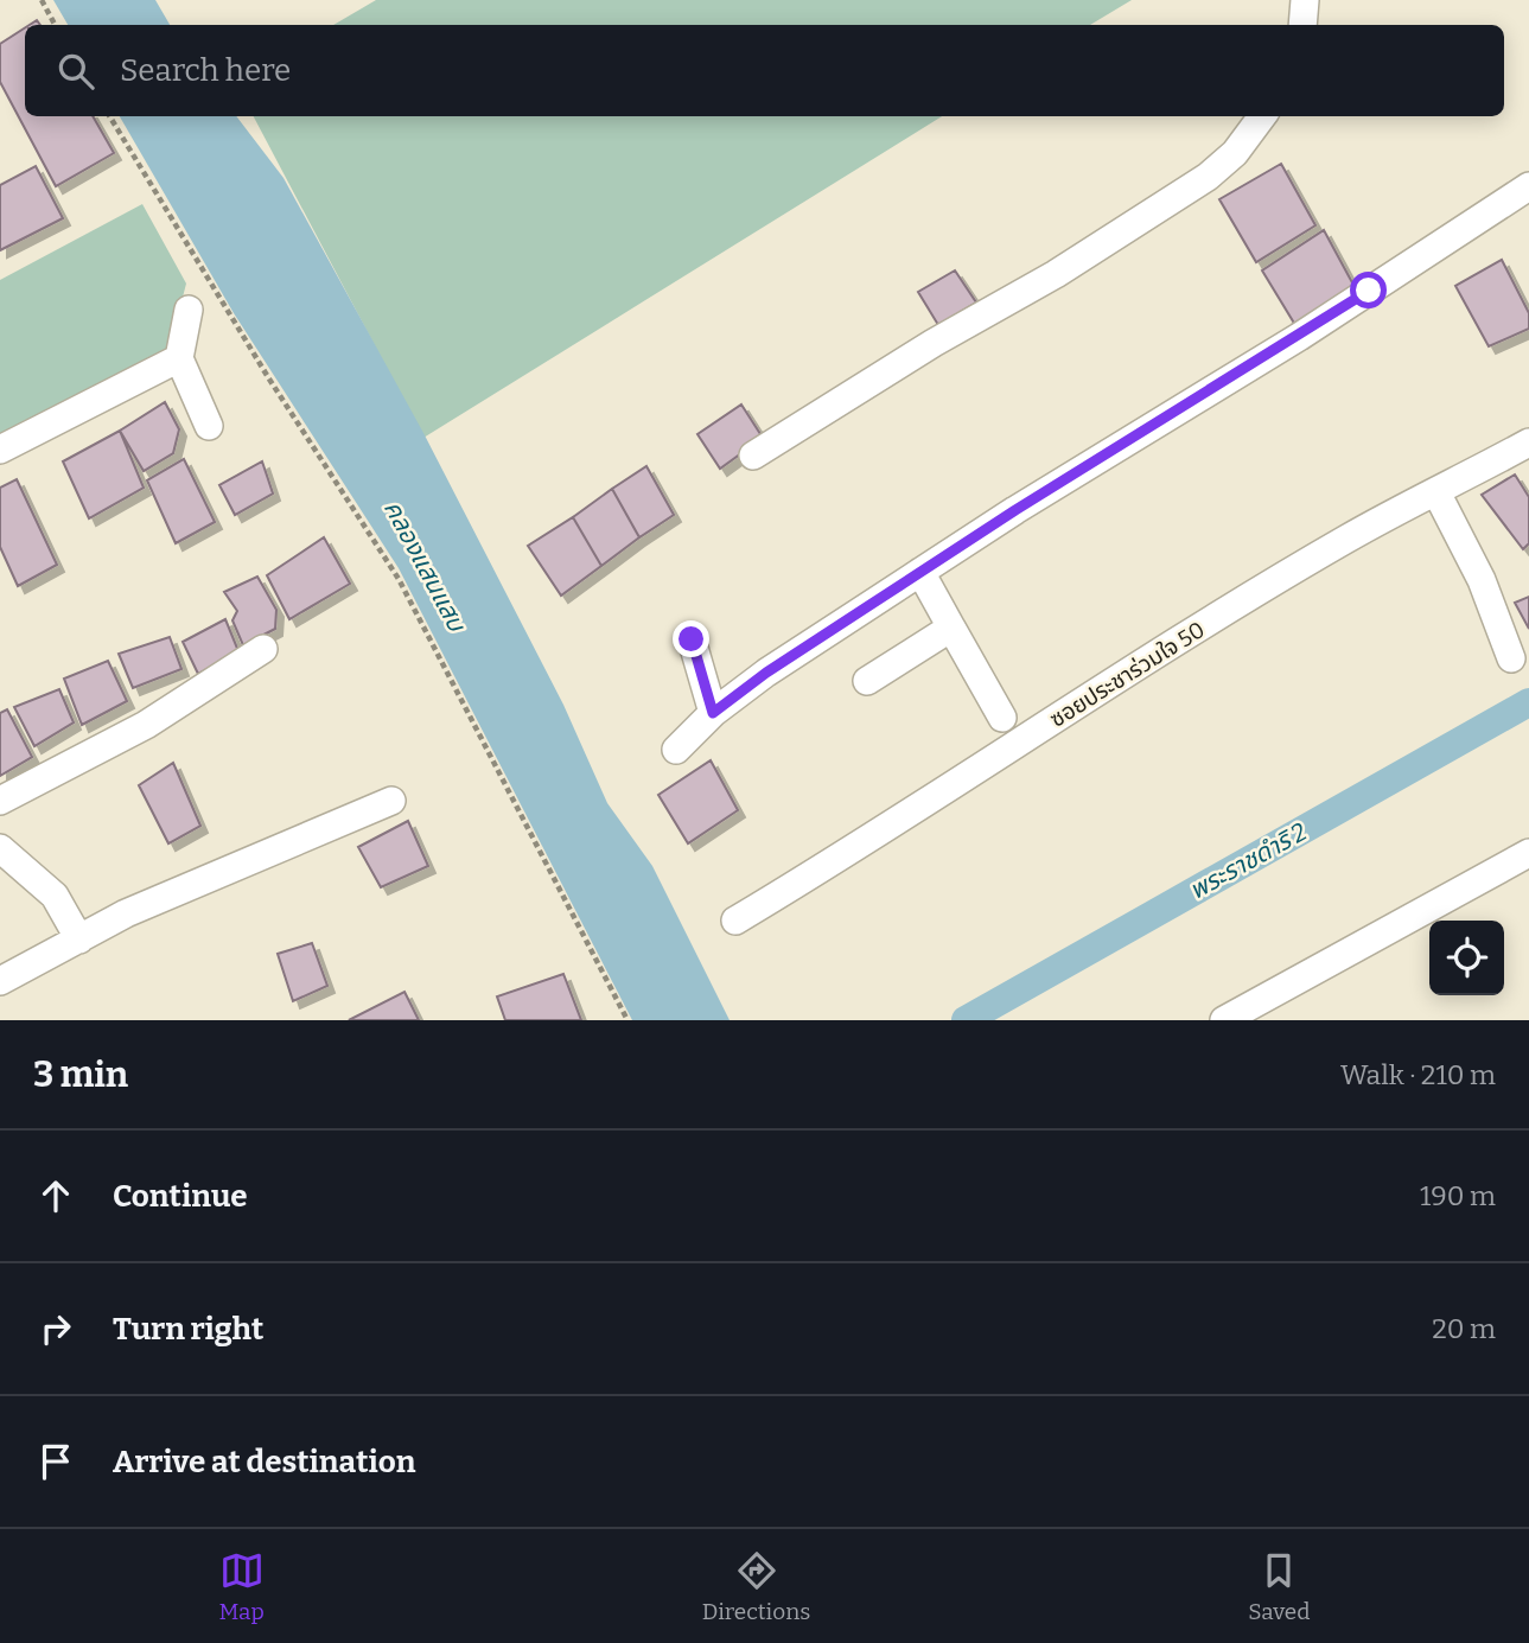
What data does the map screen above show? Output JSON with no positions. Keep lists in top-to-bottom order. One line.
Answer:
{"streets":{"street":["ซอยประชาร่วมใจ 50"]},"water":["คลองแสนแสบ","พระราชดำริ 2"],"page":{"search":"Search here","heading":["3 min","Walk · 210 m"],"list":[["Continue","190 m"],["Turn right","20 m"],"Arrive at destination"],"nav":["Map","Directions","Saved"]}}
